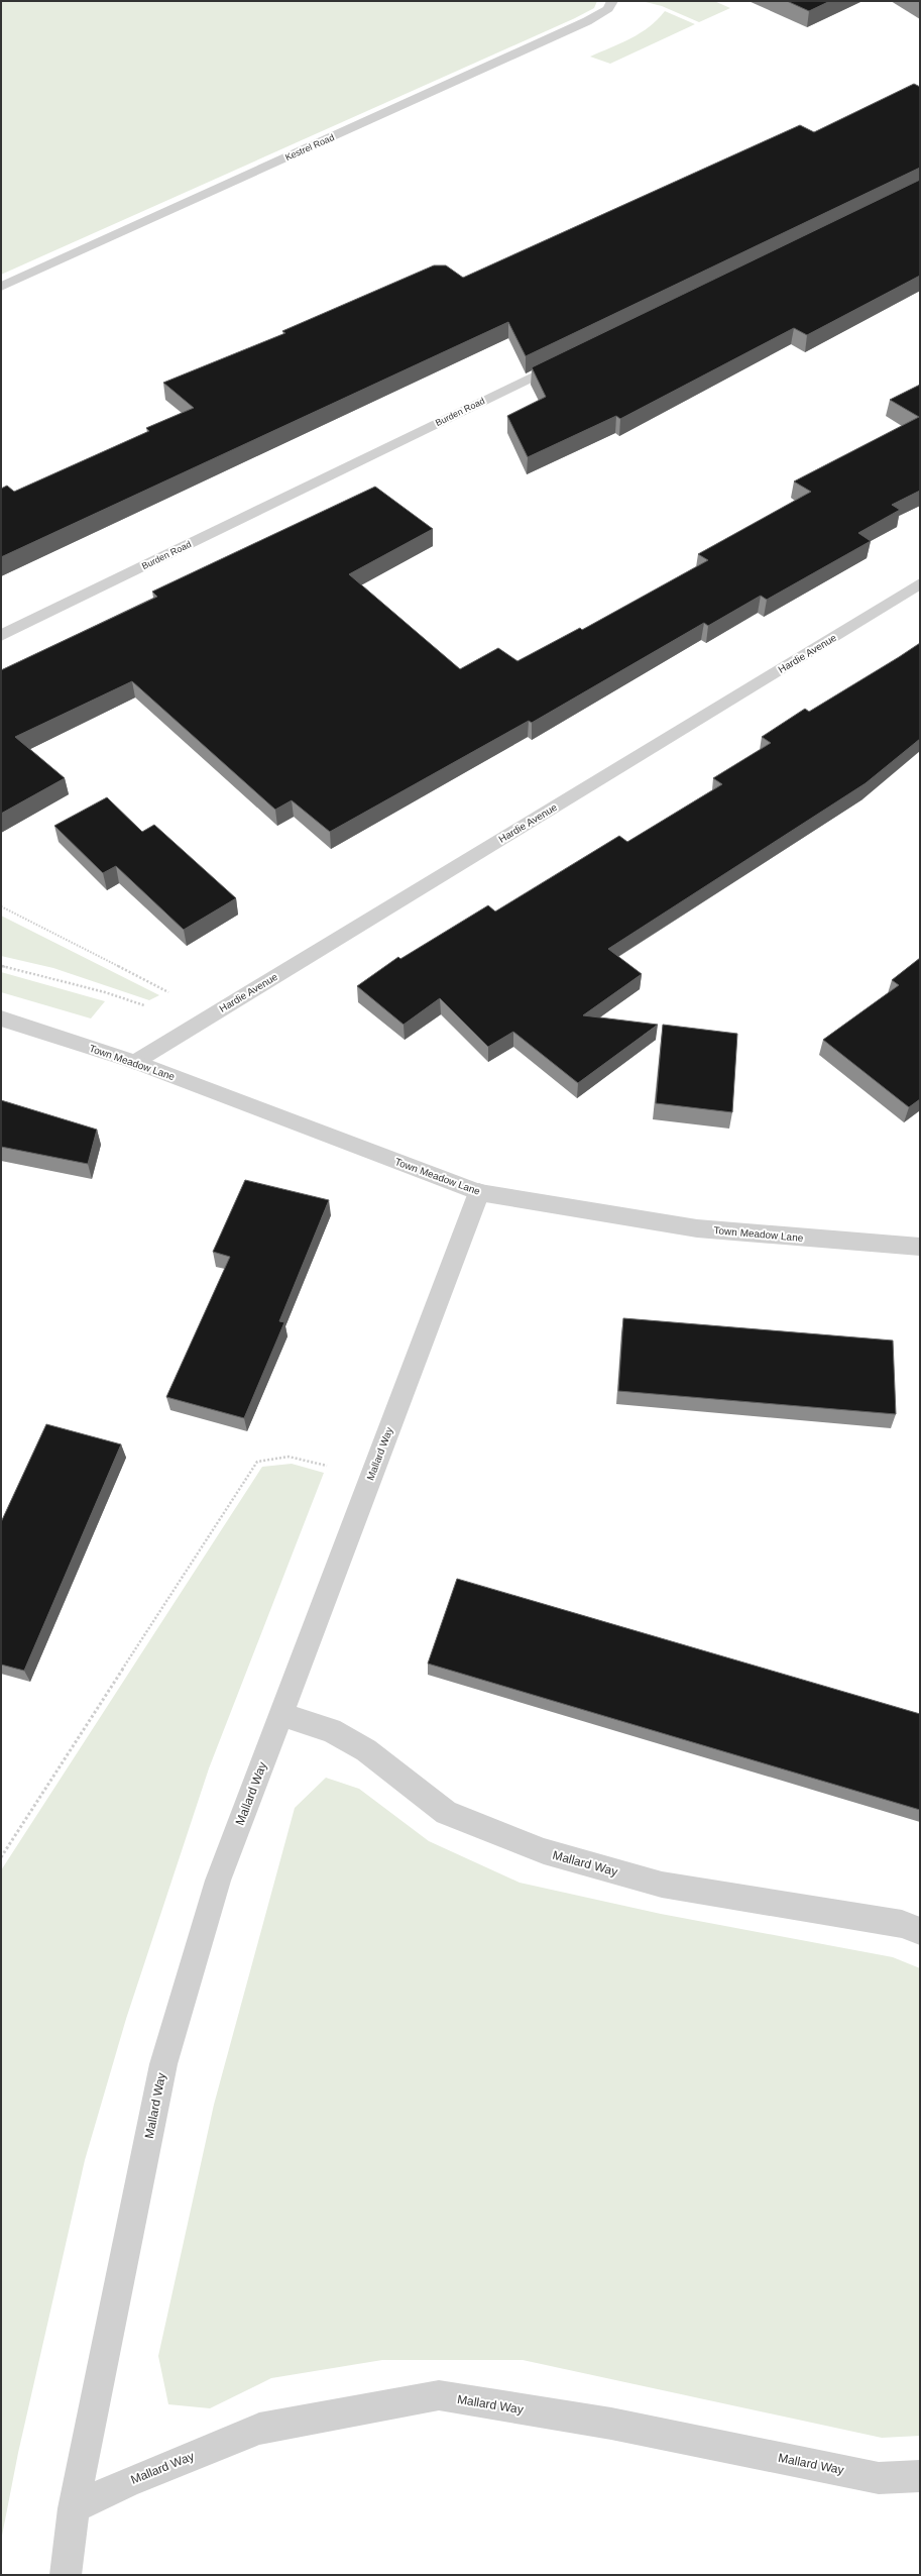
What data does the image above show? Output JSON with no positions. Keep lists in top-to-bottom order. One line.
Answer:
{"streets":{"street":["Kestrel Road","Burden Road","Hardie Avenue","Town Meadow Lane","Mallard Way"]},"crossings":[["Hardie Avenue","Town Meadow Lane"],["Town Meadow Lane","Mallard Way"]]}
